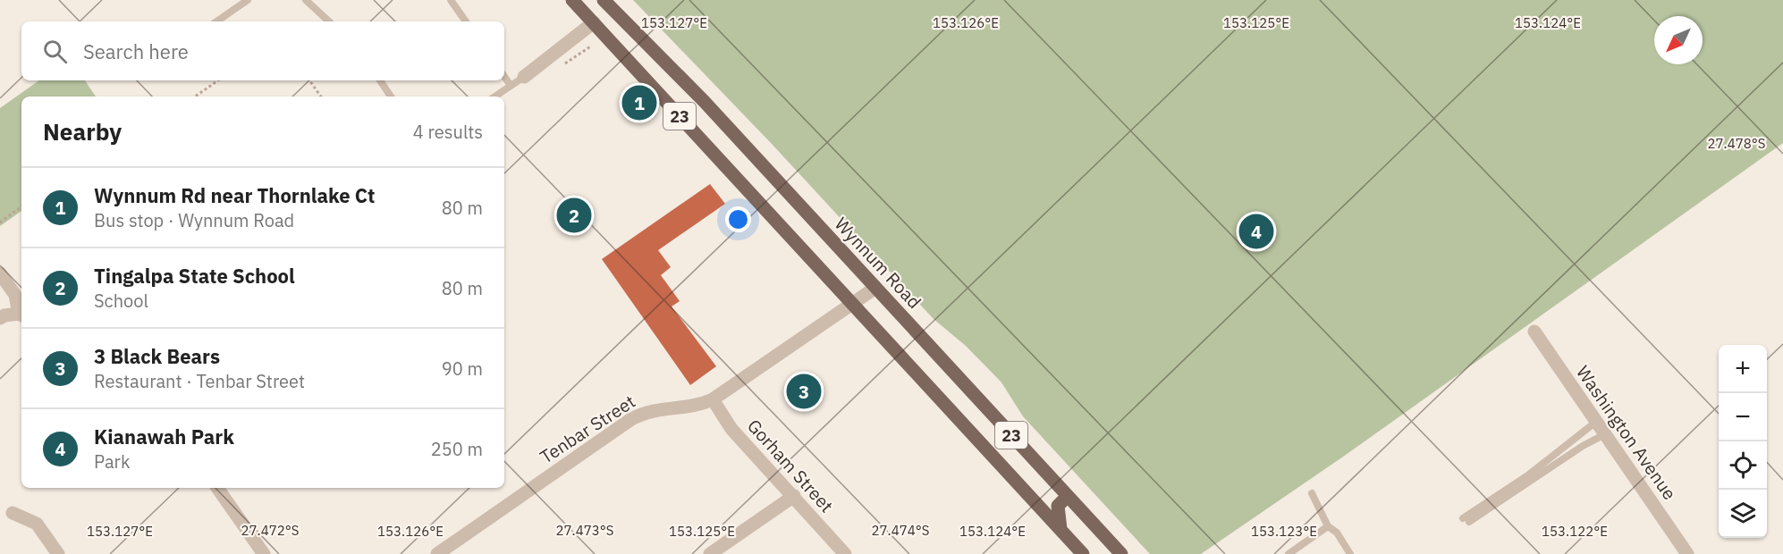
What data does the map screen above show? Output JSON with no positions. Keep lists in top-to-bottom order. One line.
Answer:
{"streets":{"main road":["23","Wynnum Road"],"street":["Tenbar Street","Washington Avenue","Gorham Street"]},"crossings":[["23","Tenbar Street"],["Wynnum Road","Tenbar Street"],["Tenbar Street","Gorham Street"]],"north":"bottom left","page":{"search":"Search here","pins":["1","2","4","3"],"heading":["Nearby","4 results"],"list":[{"mark":"1","name":"Wynnum Rd near Thornlake Ct","note":"Bus stop · Wynnum Road","value":"80 m"},{"mark":"2","name":"Tingalpa State School","note":"School","value":"80 m"},{"mark":"3","name":"3 Black Bears","note":"Restaurant · Tenbar Street","value":"90 m"},{"mark":"4","name":"Kianawah Park","note":"Park","value":"250 m"}],"map_buttons":["+","−"]},"coordinates":["153.127°E","153.126°E","153.125°E","153.124°E","27.478°S","27.472°S","27.473°S","27.474°S","153.123°E","153.122°E"]}
